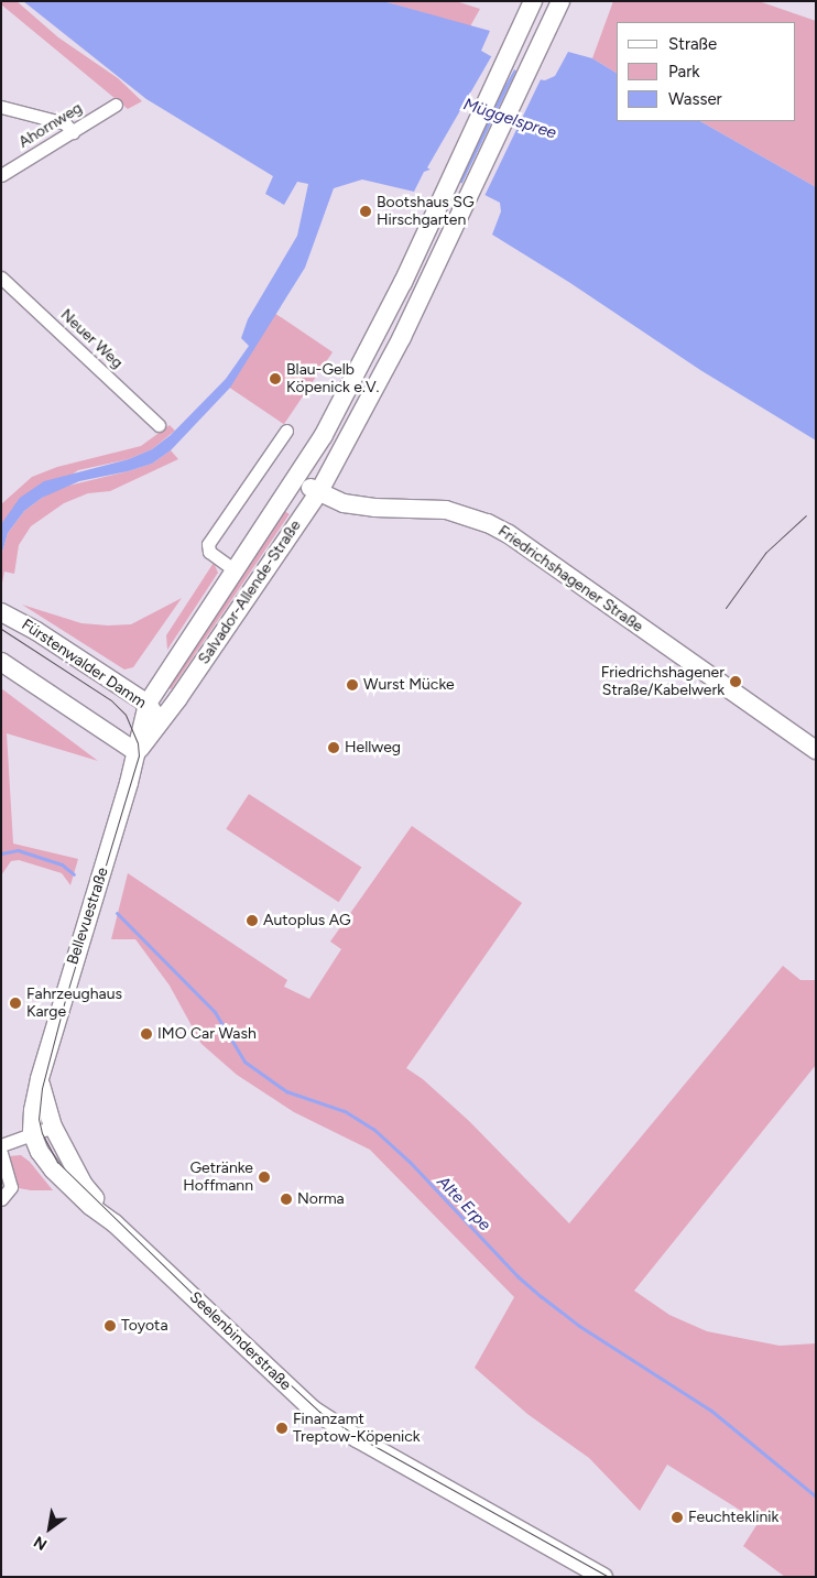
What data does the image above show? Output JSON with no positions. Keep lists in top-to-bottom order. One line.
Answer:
{"streets":{"main road":["Friedrichshagener Straße","Salvador-Allende-Straße","Fürstenwalder Damm","Bellevuestraße","Seelenbinderstraße"],"street":["Ahornweg","Neuer Weg"]},"crossings":[["Friedrichshagener Straße","Salvador-Allende-Straße"],["Salvador-Allende-Straße","Fürstenwalder Damm"],["Salvador-Allende-Straße","Bellevuestraße"],["Bellevuestraße","Seelenbinderstraße"]],"water":["Müggelspree","Alte Erpe"],"places":["Bootshaus SG Hirschgarten","Blau-Gelb Köpenick e.V.","Friedrichshagener Straße/Kabelwerk","Wurst Mücke","Hellweg","Autoplus AG","Fahrzeughaus Karge","IMO Car Wash","Getränke Hoffmann","Norma","Toyota","Finanzamt Treptow-Köpenick","Feuchteklinik"],"legend":["Straße","Park","Wasser"],"north":"bottom left"}
